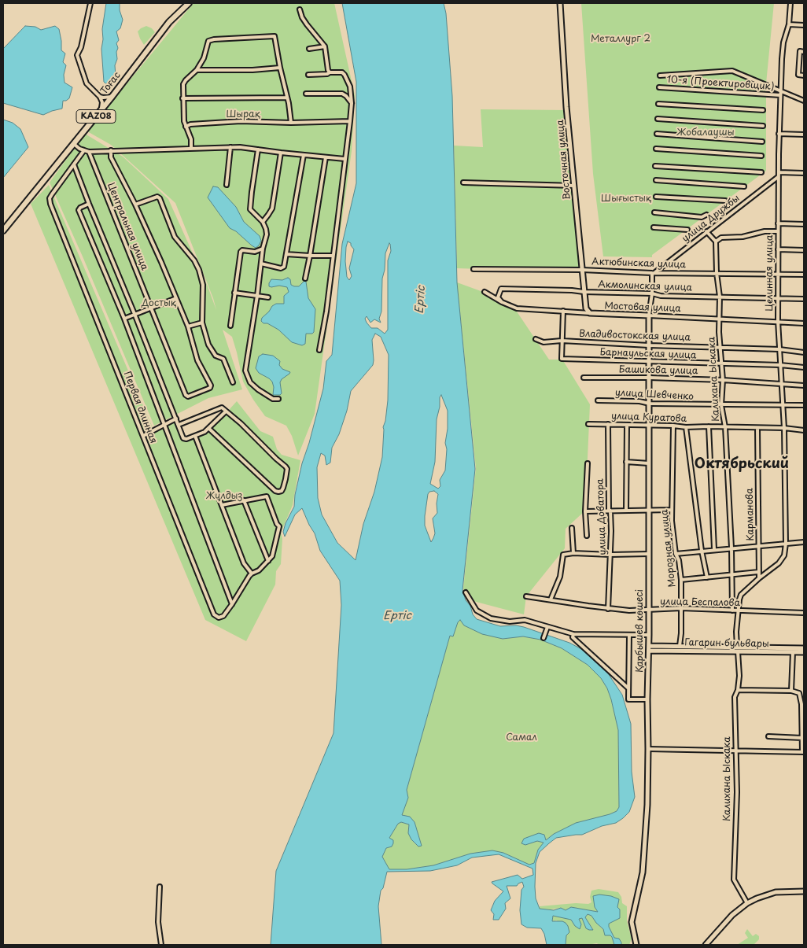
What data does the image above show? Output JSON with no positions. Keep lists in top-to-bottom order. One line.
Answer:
{"streets":{"highway":["Тоғас","KAZ08"],"main road":["Восточная улица","Мостовая улица","Қарбышев көшесі","Гагарин бульвары"],"street":["10-я (Проектировщик)","улица Дружбы","Центральная улица","Актюбинская улица","Целинная улица","Акмолинская улица","Владивостокская улица","Барнаульская улица","Башикова улица","Калихана Ыскака","улица Шевченко","Первая длинная","улица Куратова","Карманова","улица Доватора","Морозная улица","улица Беспалова"]},"crossings":[["10-я (Проектировщик)","Целинная улица"],["Восточная улица","Актюбинская улица"],["Восточная улица","Акмолинская улица"],["Восточная улица","Мостовая улица"],["улица Дружбы","Актюбинская улица"],["улица Дружбы","Целинная улица"],["Актюбинская улица","Целинная улица"],["Актюбинская улица","Калихана Ыскака"],["Целинная улица","Акмолинская улица"],["Целинная улица","Мостовая улица"],["Целинная улица","Владивостокская улица"],["Целинная улица","Барнаульская улица"],["Целинная улица","Башикова улица"],["Целинная улица","Калихана Ыскака"],["Целинная улица","улица Шевченко"],["Целинная улица","улица Куратова"],["Целинная улица","Карманова"],["Акмолинская улица","Мостовая улица"],["Акмолинская улица","Калихана Ыскака"],["Мостовая улица","Калихана Ыскака"],["Мостовая улица","Қарбышев көшесі"],["Владивостокская улица","Барнаульская улица"],["Владивостокская улица","Калихана Ыскака"],["Владивостокская улица","Қарбышев көшесі"],["Барнаульская улица","Калихана Ыскака"],["Барнаульская улица","Қарбышев көшесі"],["Башикова улица","Калихана Ыскака"],["Башикова улица","Қарбышев көшесі"],["Калихана Ыскака","улица Шевченко"],["Калихана Ыскака","улица Куратова"],["Калихана Ыскака","Карманова"],["Калихана Ыскака","улица Беспалова"],["Калихана Ыскака","Гагарин бульвары"],["улица Шевченко","Қарбышев көшесі"],["улица Куратова","Карманова"],["улица Куратова","улица Доватора"],["улица Куратова","Морозная улица"],["улица Куратова","Қарбышев көшесі"],["улица Доватора","улица Беспалова"],["Морозная улица","улица Беспалова"],["Морозная улица","Гагарин бульвары"],["улица Беспалова","Қарбышев көшесі"],["Қарбышев көшесі","Гагарин бульвары"]],"districts":["Октябрьский"],"water":["Ертіс"],"parks":["Металлург 2","Шырақ","Жобалаушы","Шығыстық","Достық","Жұлдыз","Самал"]}
